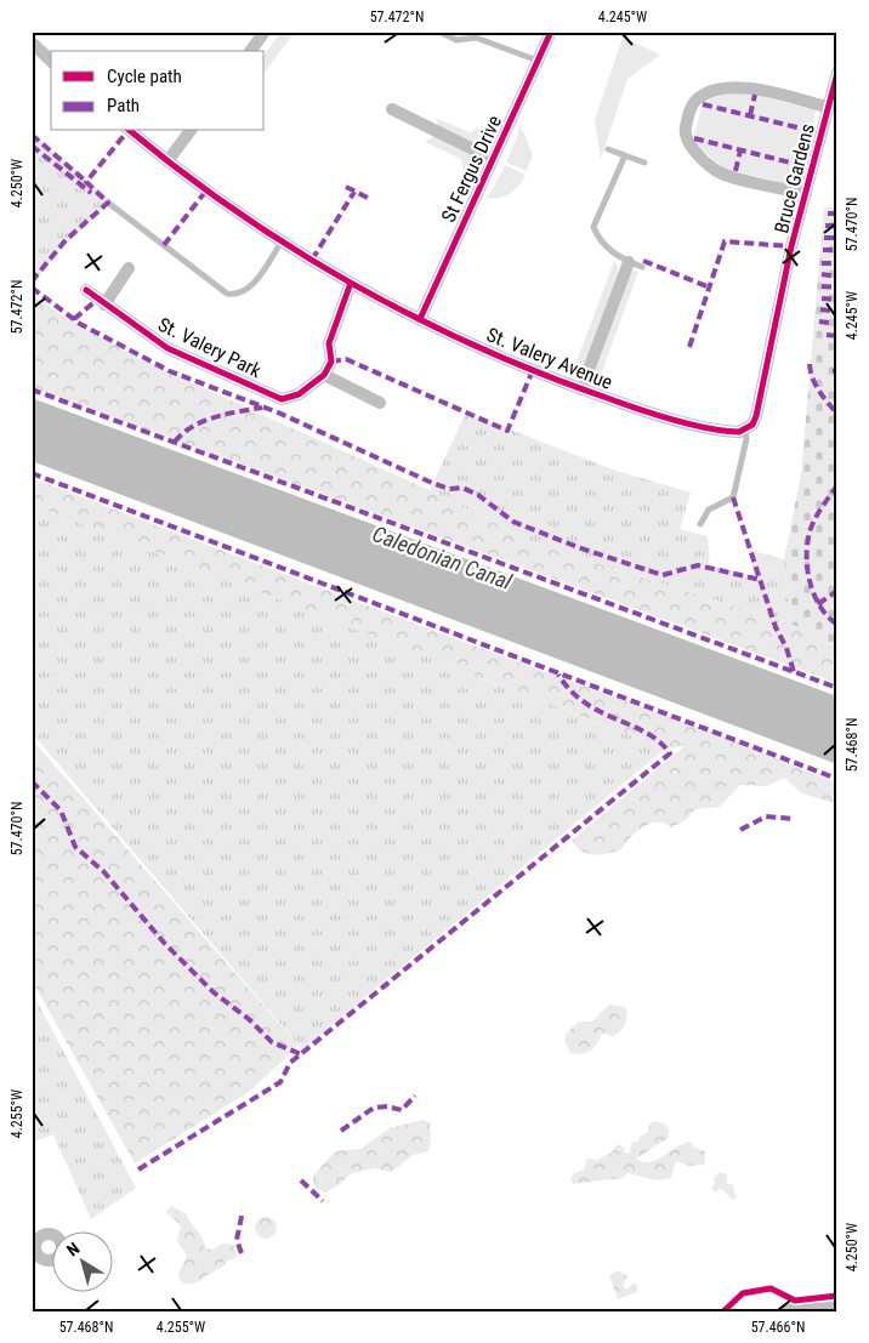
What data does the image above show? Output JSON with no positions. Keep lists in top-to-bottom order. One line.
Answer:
{"streets":{"street":["St Fergus Drive","Bruce Gardens","St. Valery Park","St. Valery Avenue"]},"crossings":[["St Fergus Drive","St. Valery Avenue"],["Bruce Gardens","St. Valery Avenue"]],"water":["Caledonian Canal"],"legend":["Cycle path","Path"],"north":"top left","coordinates":["57.472°N","4.245°W","4.250°W","57.470°N","57.468°N","4.255°W","57.466°N"]}
